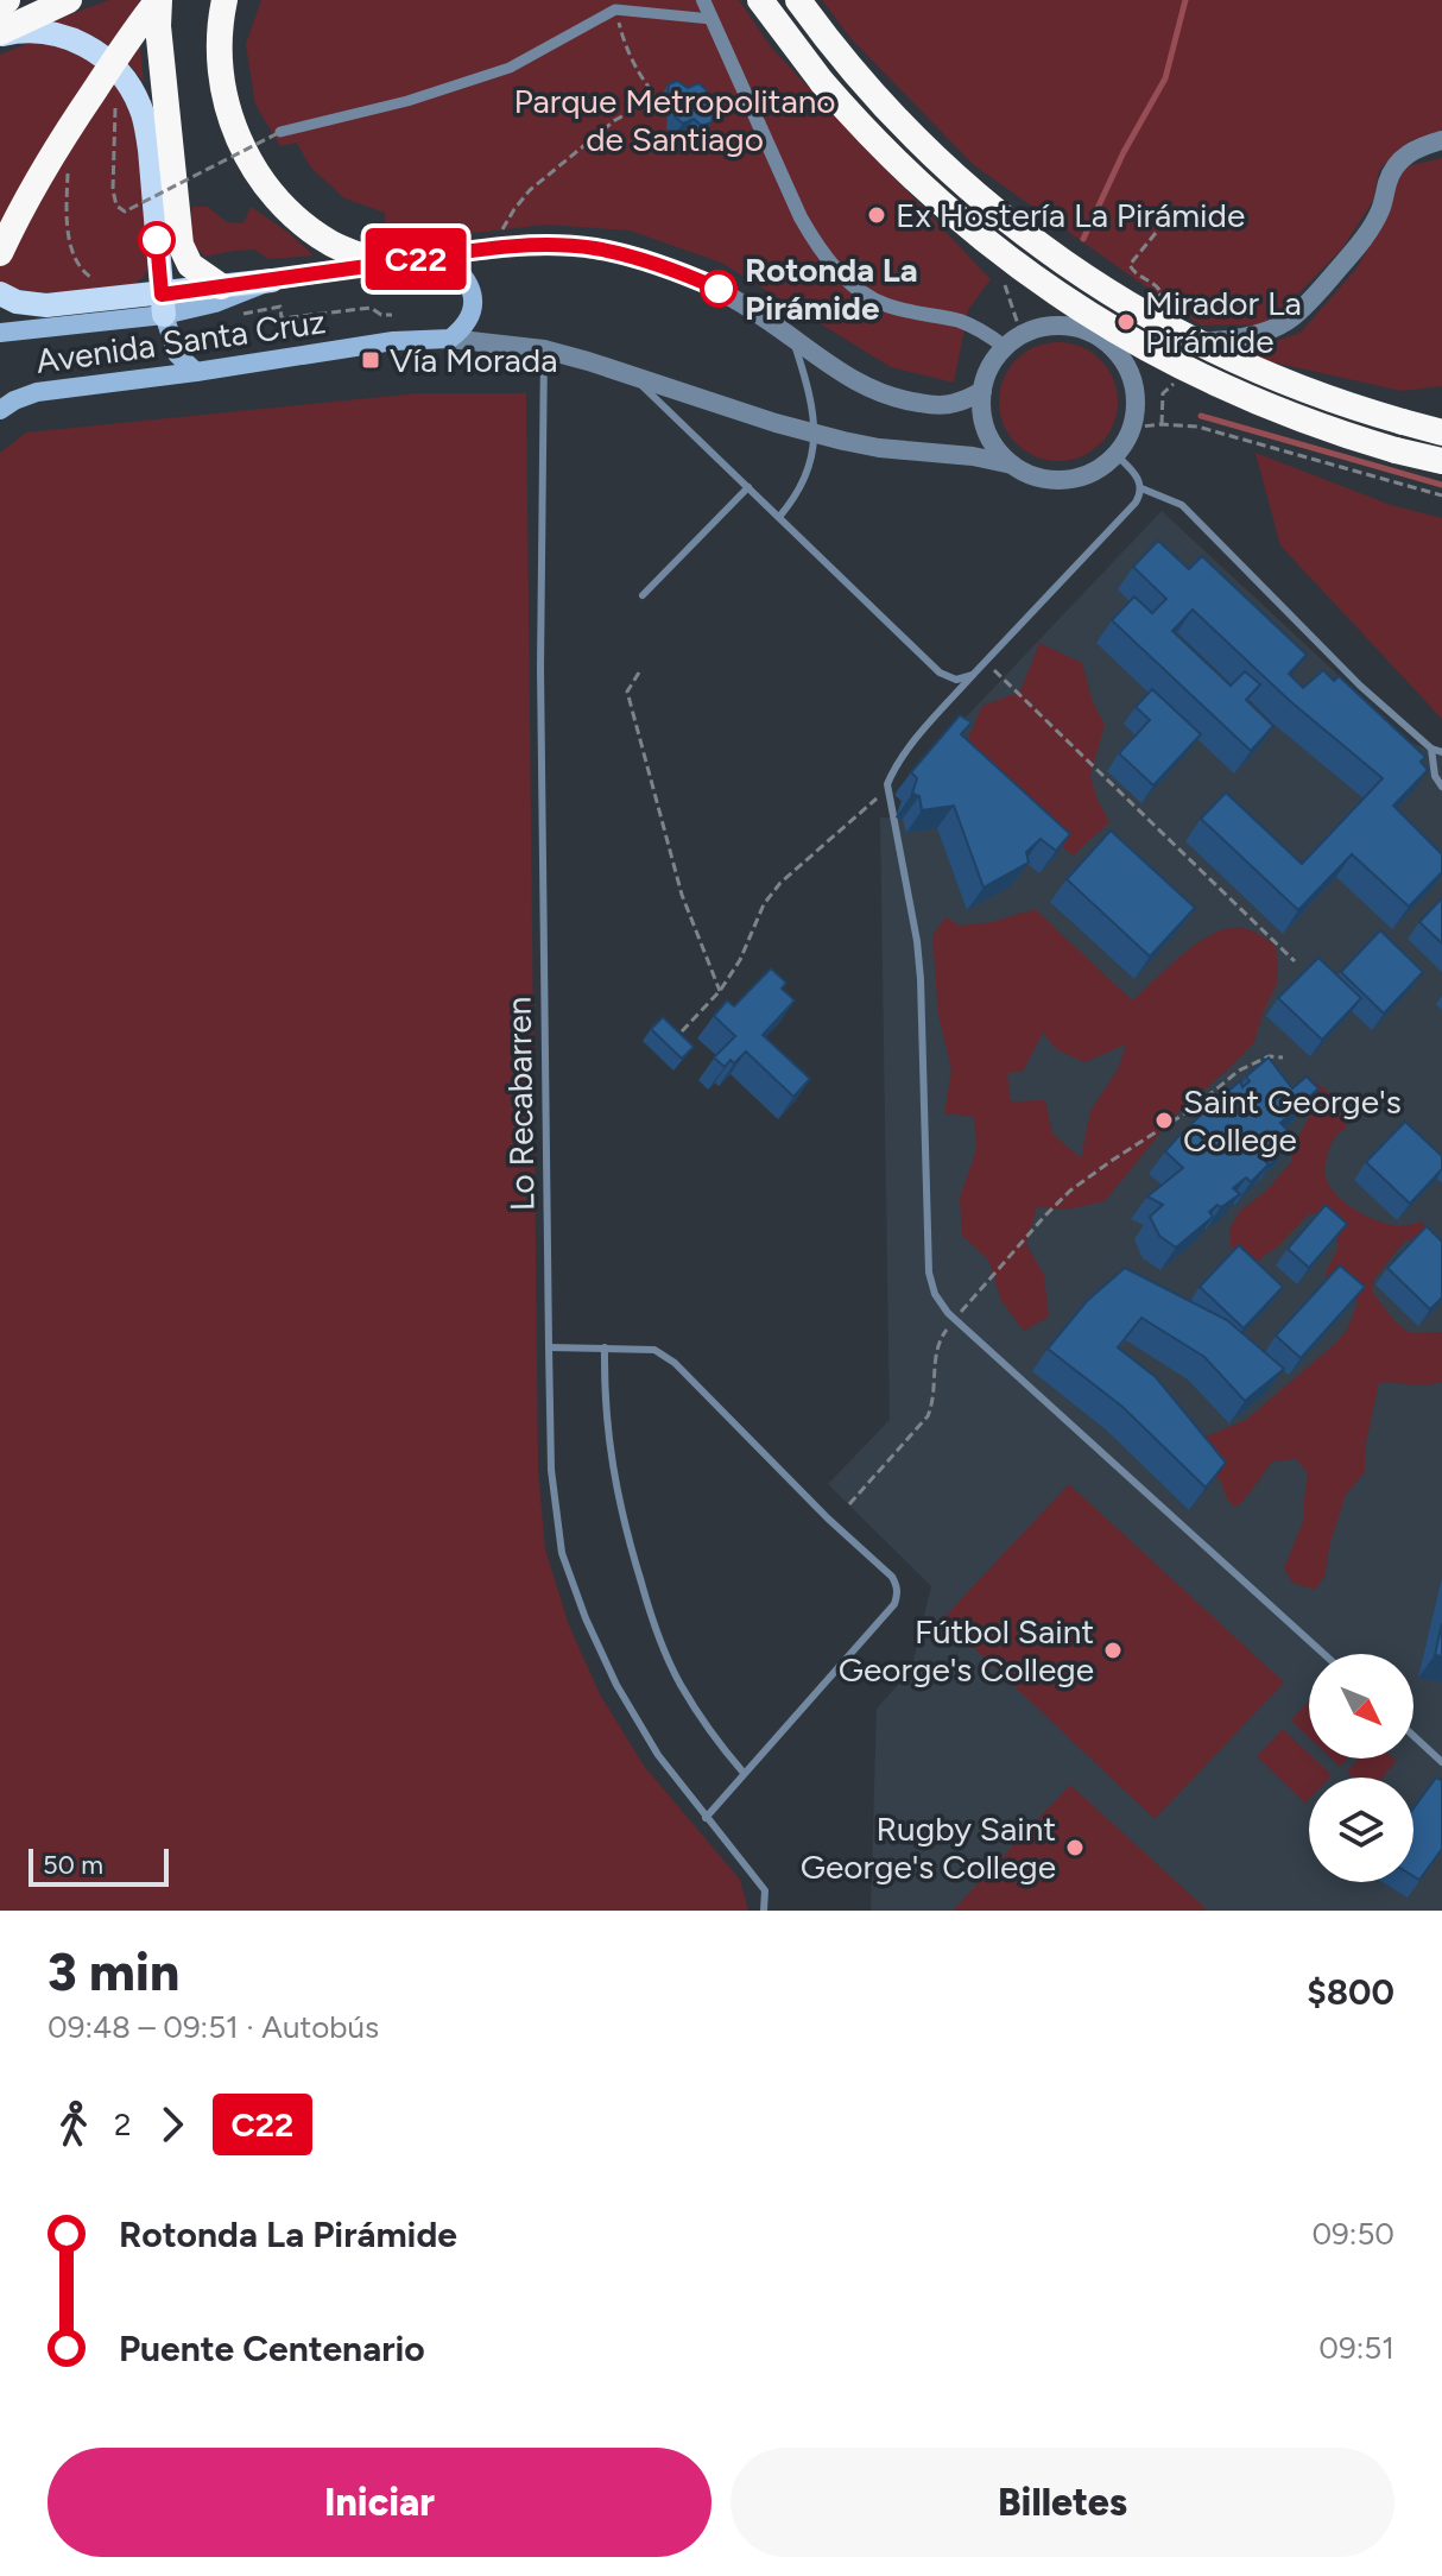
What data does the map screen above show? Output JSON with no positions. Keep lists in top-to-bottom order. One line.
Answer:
{"streets":{"main road":["Avenida Santa Cruz"],"lane":["Lo Recabarren"]},"crossings":[["Avenida Santa Cruz","Lo Recabarren"]],"parks":["Parque Metropolitano de Santiago"],"places":{"other":["Ex Hostería La Pirámide","Rotonda La Pirámide","Mirador La Pirámide","Saint George's College","Fútbol Saint George's College","Rugby Saint George's College"],"transit":["Vía Morada"]},"lines":["bus line C22"],"scale_bar":"50 m","north":"bottom right","page":{"on_map":"C22","scale":"50 m","heading":["3 min","09:48 – 09:51 · Autobús","$800"],"legs":["2","C22"],"list":[{"name":"Rotonda La Pirámide","value":"09:50"},{"name":"Puente Centenario","value":"09:51"}],"buttons":["Iniciar","Billetes"]}}
